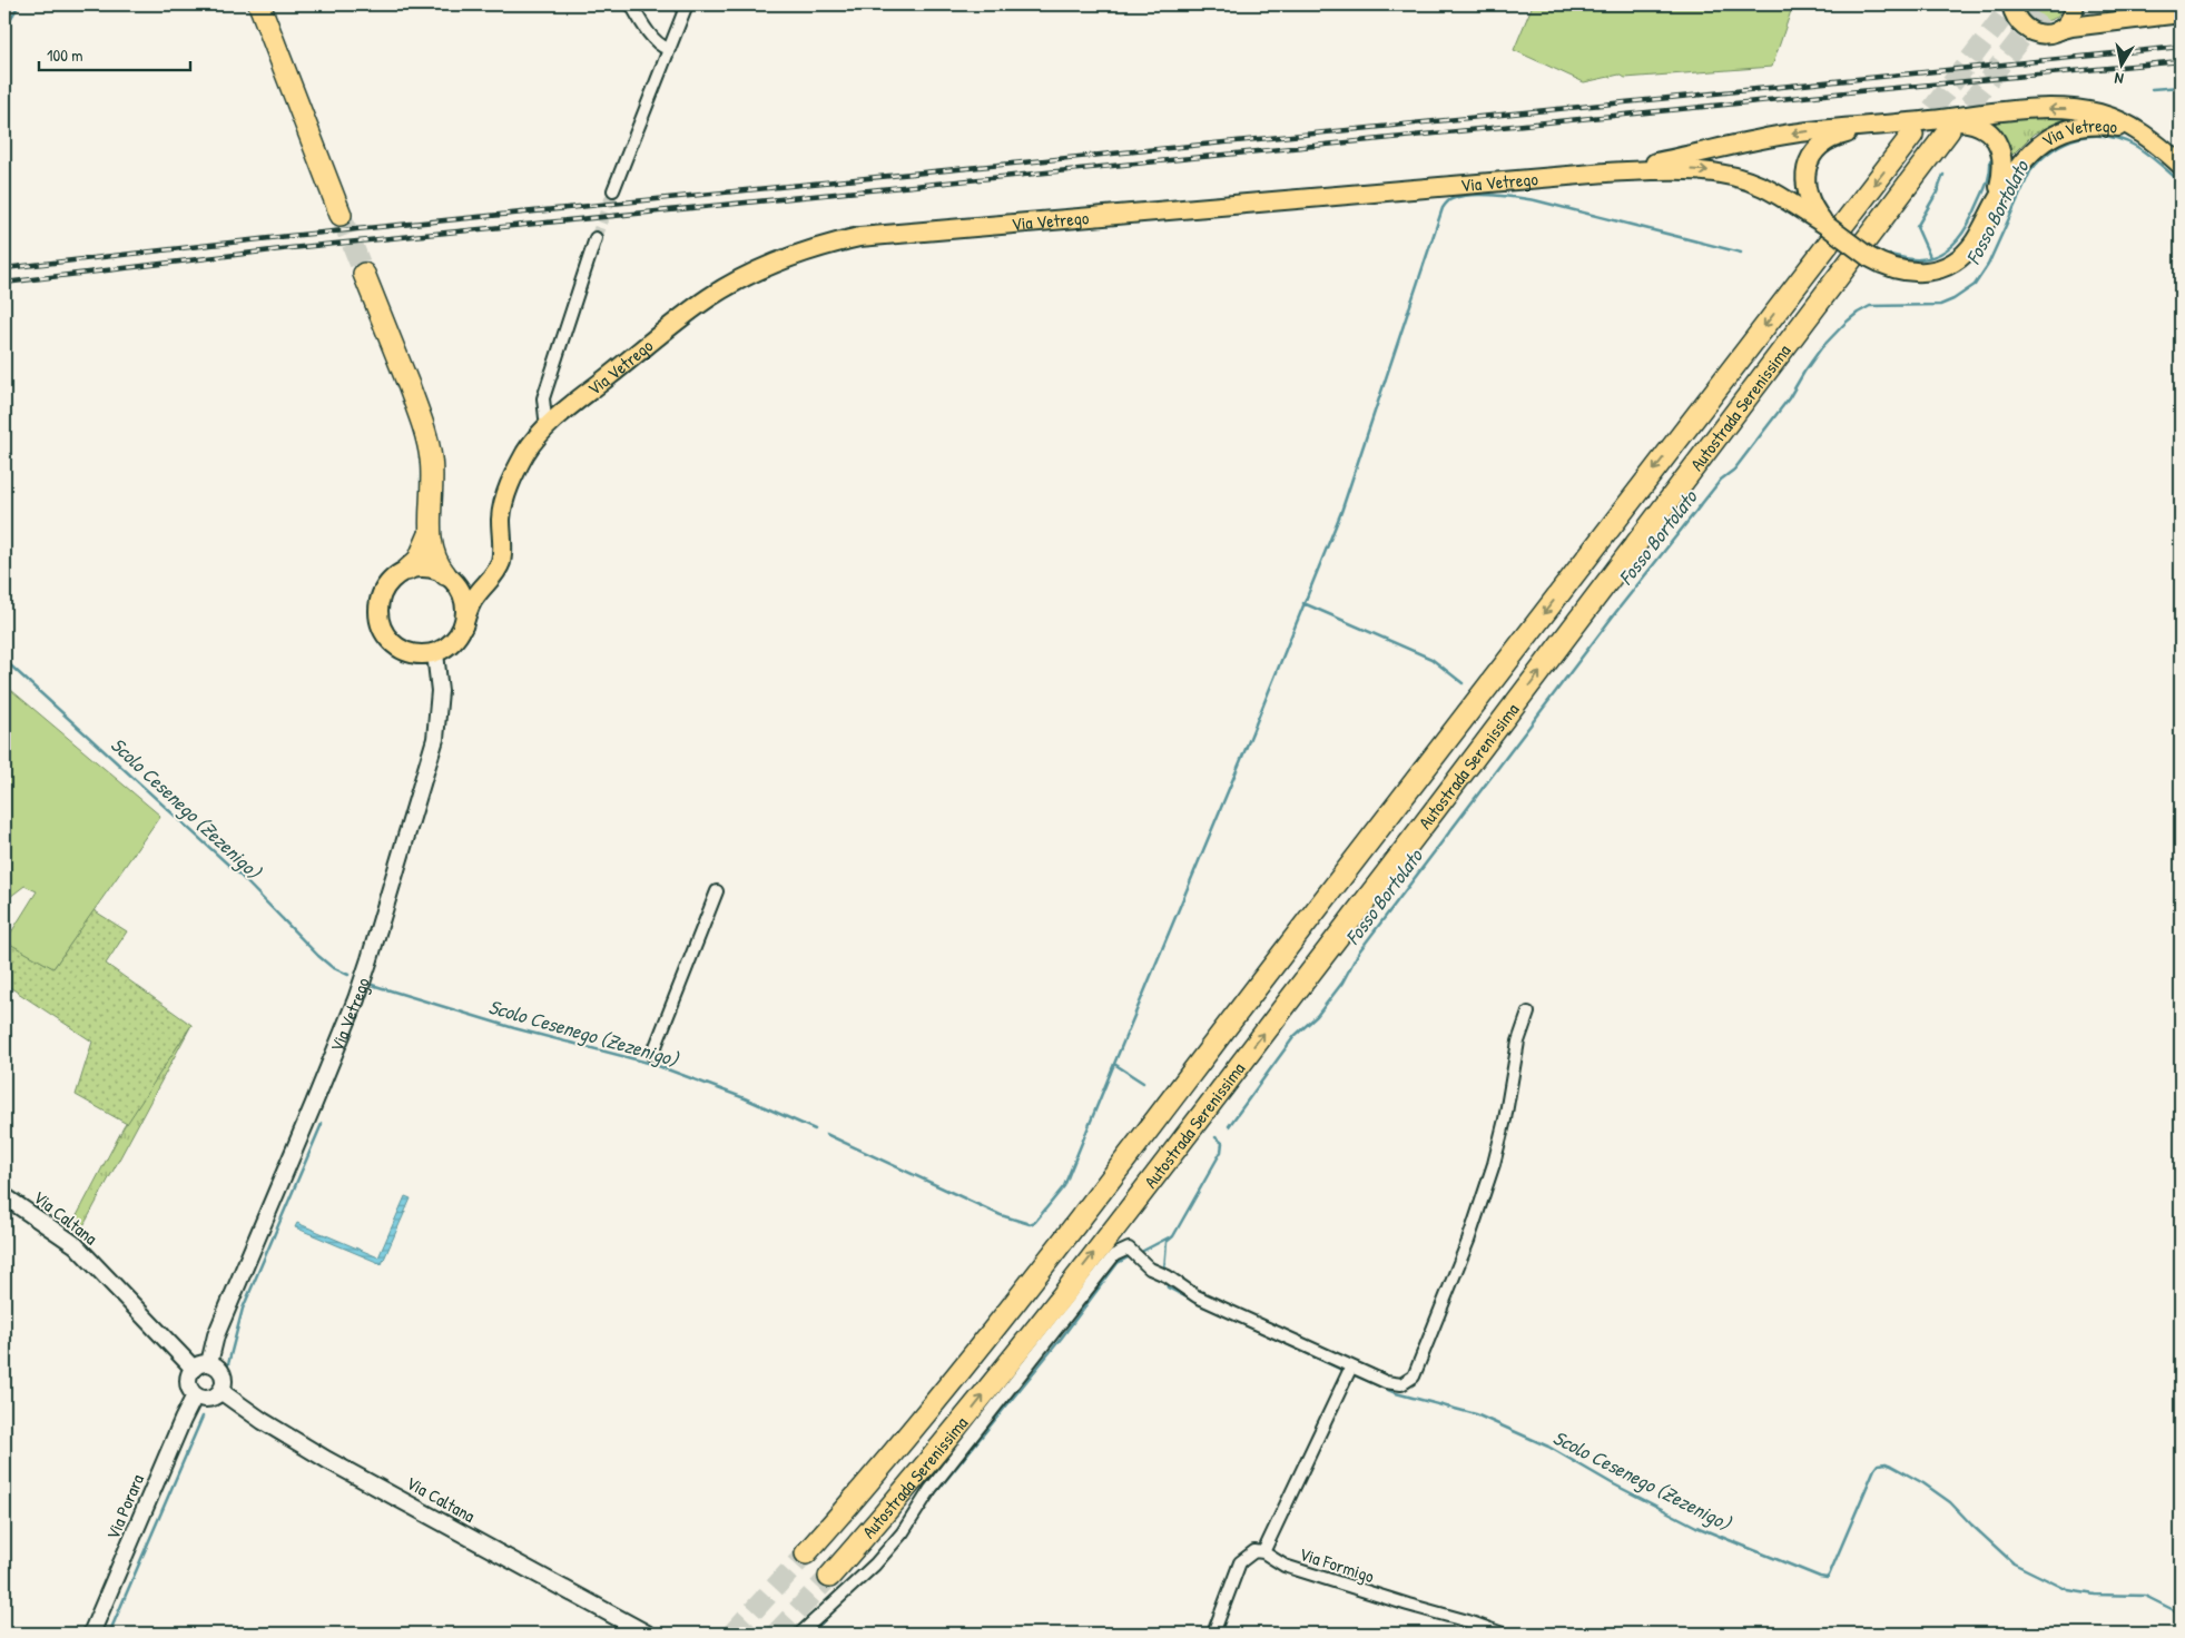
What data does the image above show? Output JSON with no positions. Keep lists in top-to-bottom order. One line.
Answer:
{"streets":{"highway":["Autostrada Serenissima"],"main road":["Via Vetrego","Via Caltana","Via Porara"],"street":["Via Formigo"]},"crossings":[["Via Vetrego","Autostrada Serenissima"],["Via Vetrego","Via Caltana"],["Via Vetrego","Via Porara"],["Via Caltana","Via Porara"]],"water":["Fosso Bortolato","Scolo Cesenego (Zezenigo)"],"scale_bar":"100 m","north":"bottom"}
